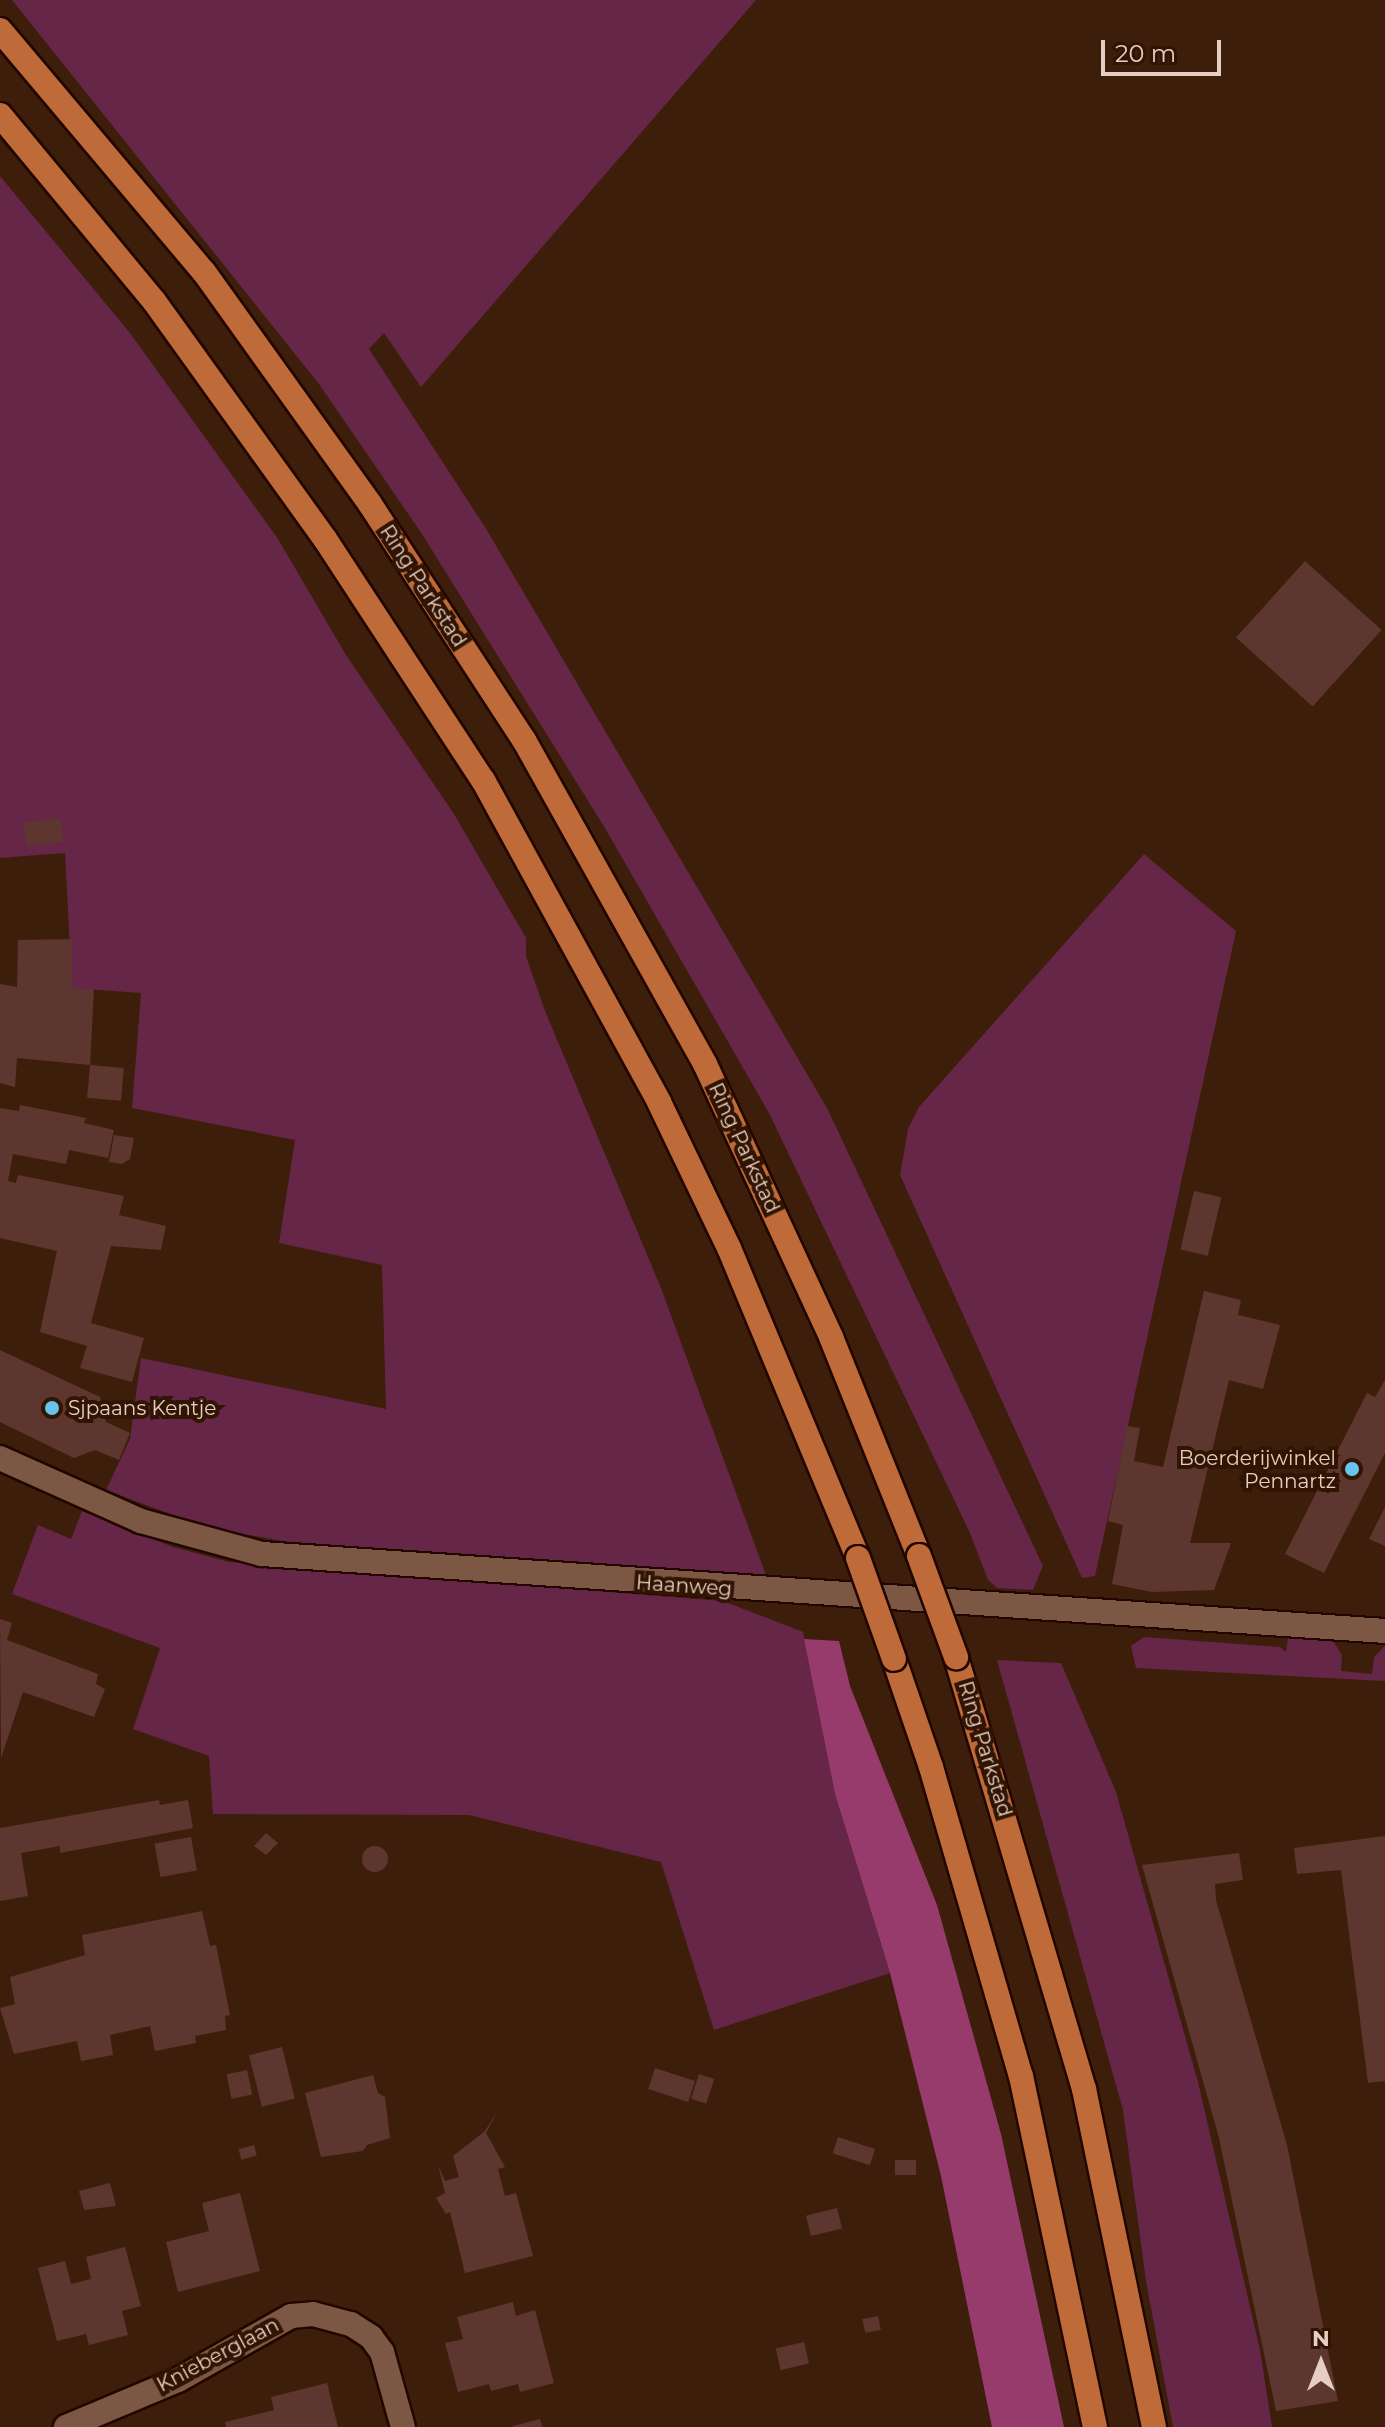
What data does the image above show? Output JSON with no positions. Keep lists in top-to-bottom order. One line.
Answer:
{"streets":{"highway":["Ring Parkstad"],"street":["Haanweg","Knieberglaan"]},"places":["Sjpaans Kentje","Boerderijwinkel Pennartz"],"scale_bar":"20 m","north":"top"}
